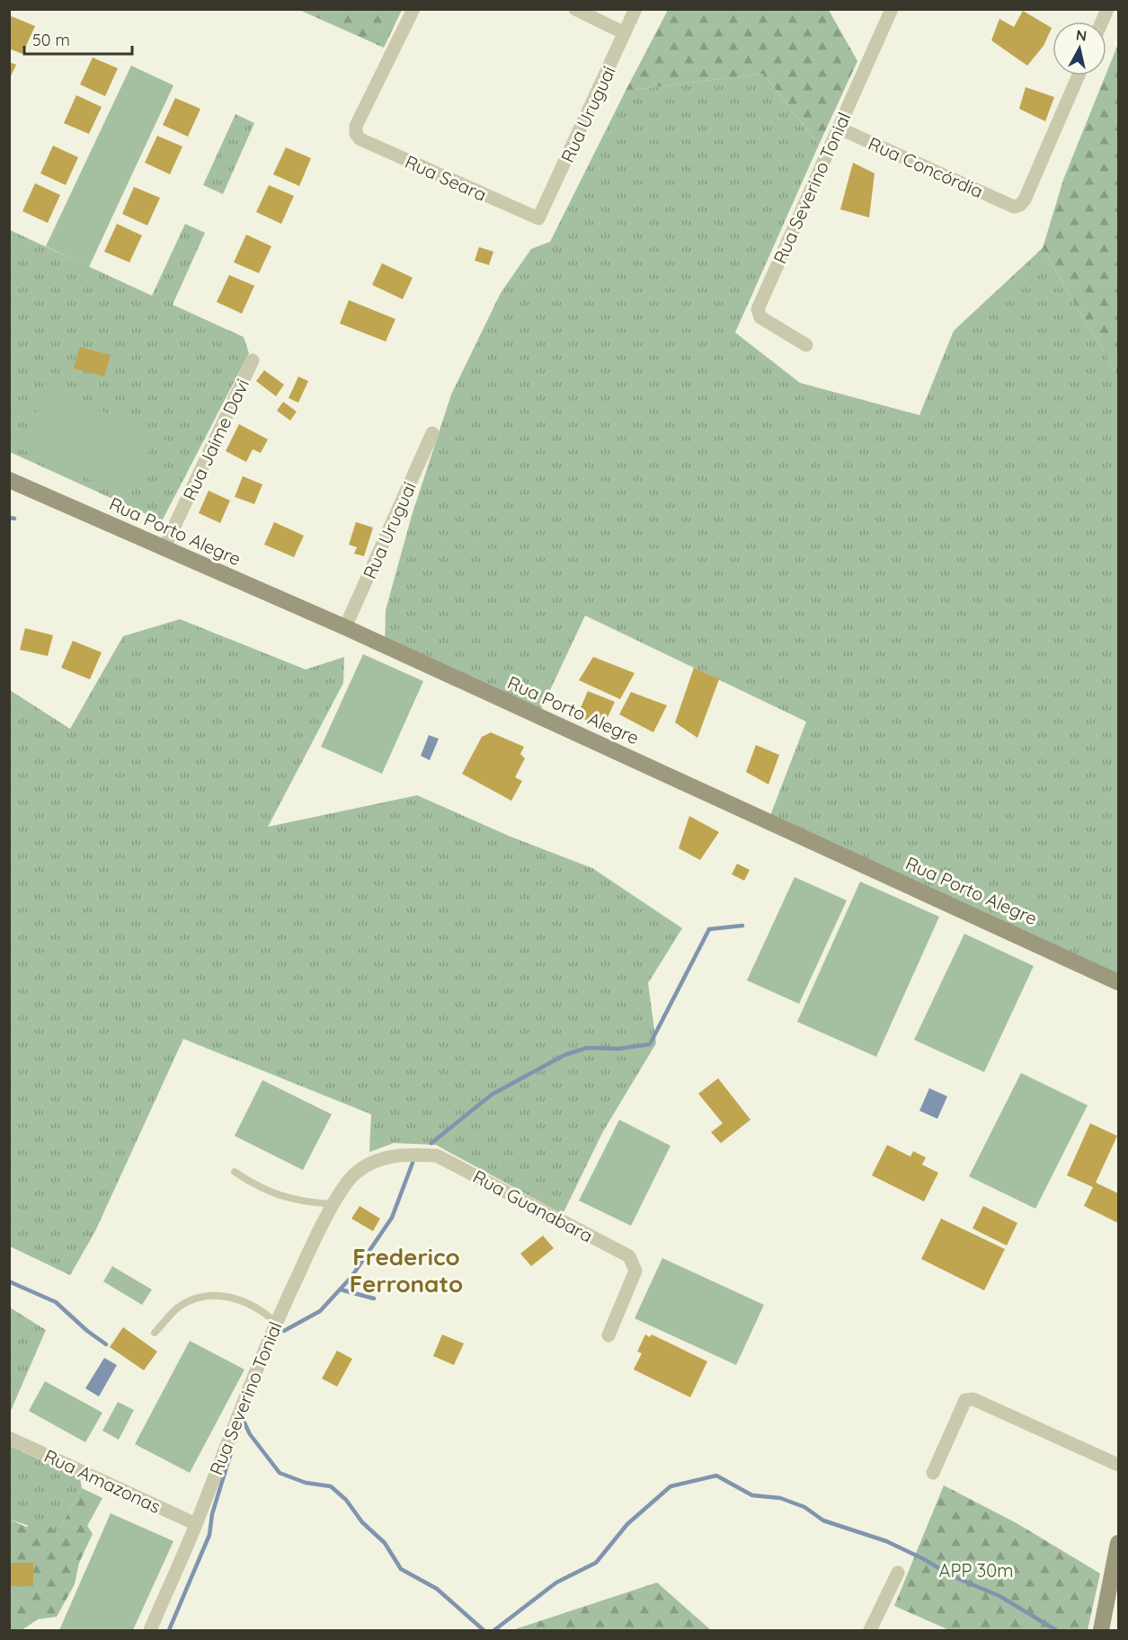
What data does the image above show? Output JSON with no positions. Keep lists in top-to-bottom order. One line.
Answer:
{"streets":{"street":["Rua Uruguai","Rua Concórdia","Rua Seara","Rua Severino Tonial","Rua Jaime Davi","Rua Porto Alegre","Rua Guanabara","Rua Amazonas"]},"crossings":[["Rua Uruguai","Rua Seara"],["Rua Uruguai","Rua Porto Alegre"],["Rua Concórdia","Rua Severino Tonial"],["Rua Severino Tonial","Rua Guanabara"],["Rua Severino Tonial","Rua Amazonas"],["Rua Jaime Davi","Rua Porto Alegre"]],"districts":["Frederico Ferronato"],"parks":["APP 30m"],"scale_bar":"50 m","north":"top"}
